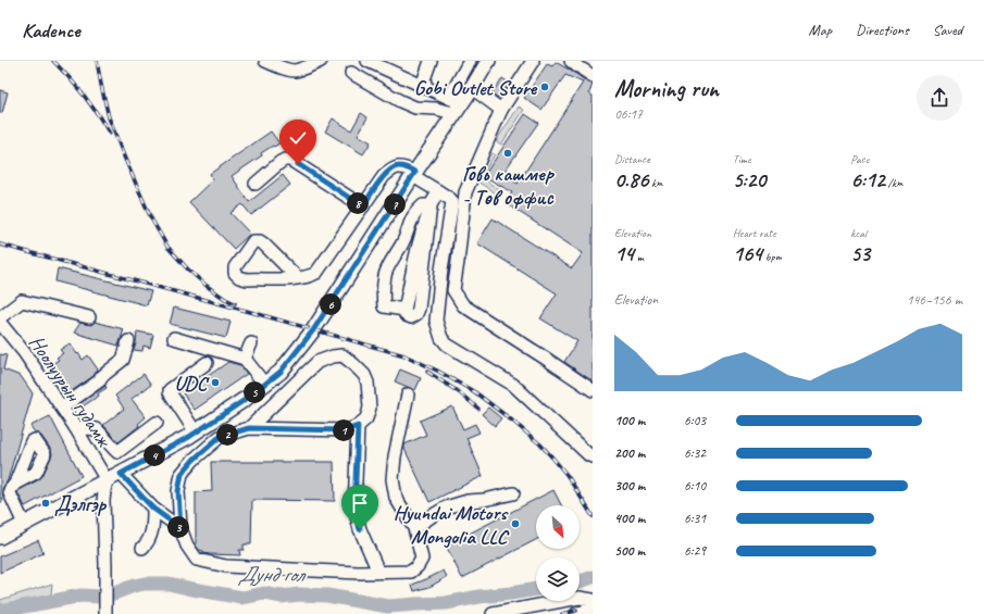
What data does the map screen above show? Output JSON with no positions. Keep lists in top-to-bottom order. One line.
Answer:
{"streets":{"street":["Ноолуурын гудамж"]},"water":["Дунд гол"],"places":["Gobi Outlet Store","Говь кашмер - Төв оффис","UDC","Дэлгэр","Hyundai Motors Mongolia LLC"],"north":"bottom right","page":{"header":"Kadence","nav":["Map","Directions","Saved"],"heading":["Morning run","06:17"],"stats":[["Distance","0.86 km"],["Time","5:20"],["Pace","6:12 /km"],["Elevation","14 m"],["Heart rate","164 bpm"],["kcal","53"]],"pins":["8","7","6","5","1","2","4","3"],"chart":["Elevation","146–156 m"],"list":[{"name":"100 m","note":"6:03"},{"name":"200 m","note":"6:32"},{"name":"300 m","note":"6:10"},{"name":"400 m","note":"6:31"},{"name":"500 m","note":"6:29"}]}}
